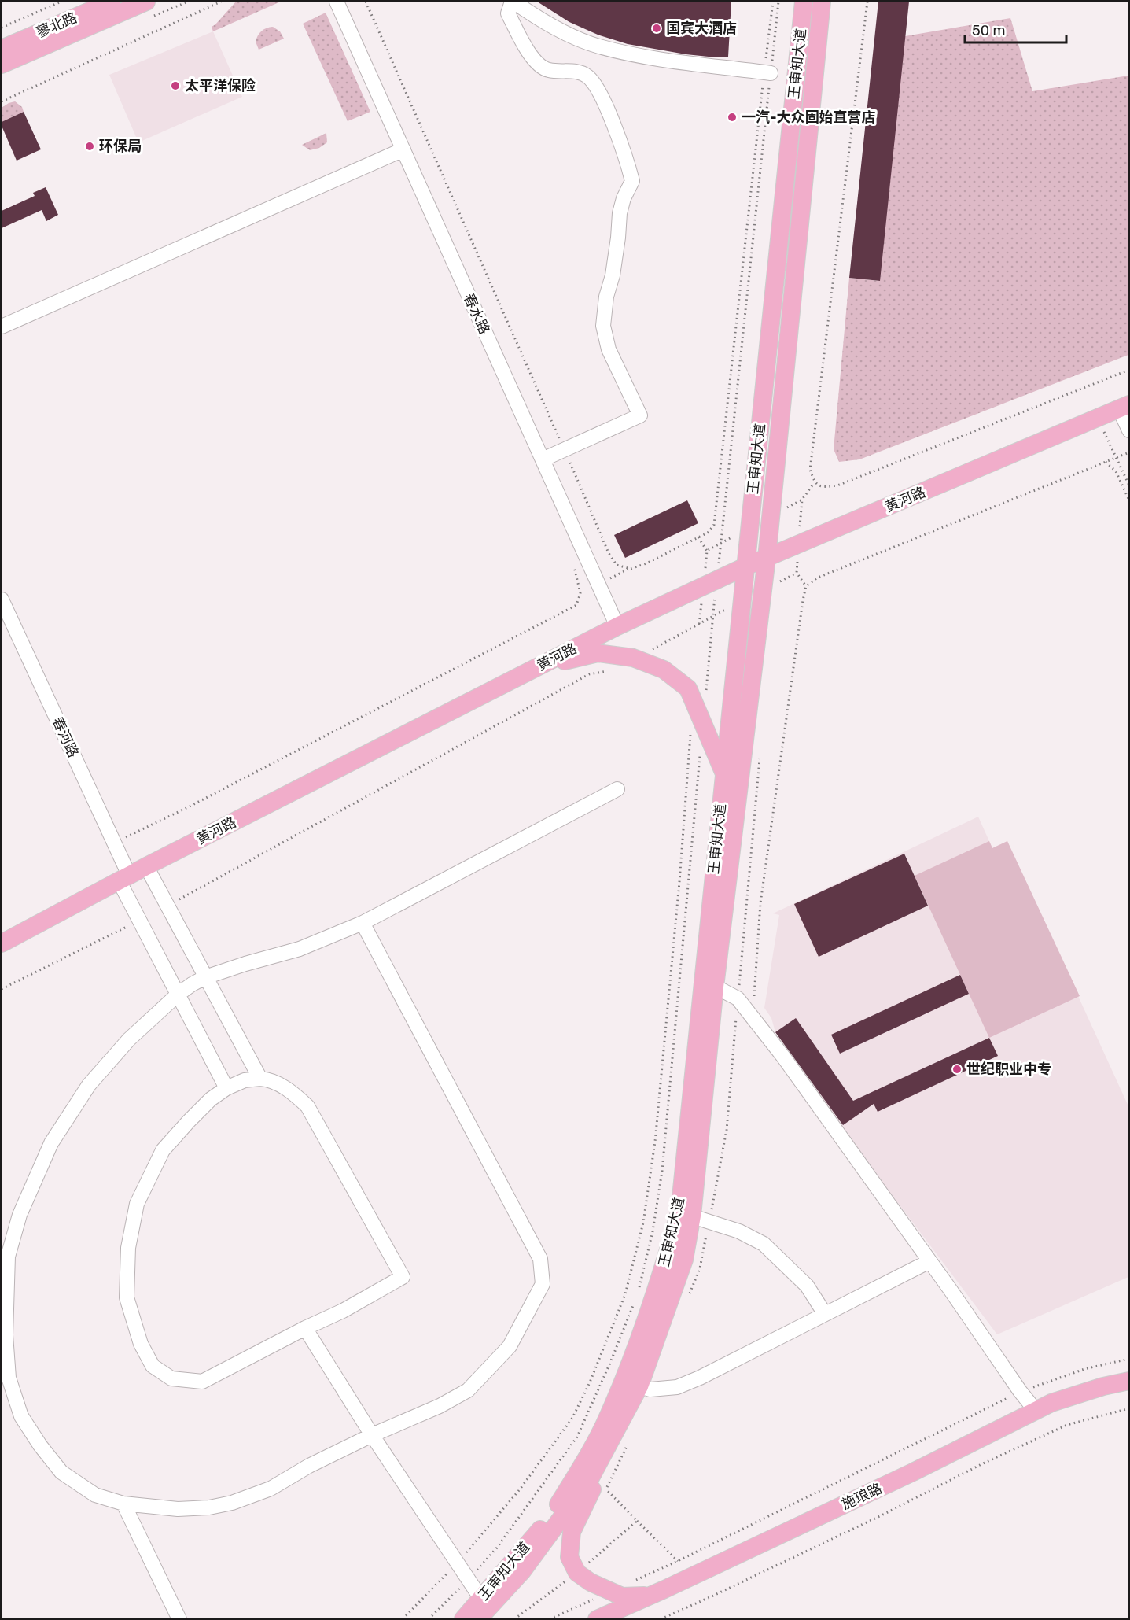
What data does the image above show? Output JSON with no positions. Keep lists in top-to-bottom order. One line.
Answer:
{"streets":{"main road":["蓼北路","王审知大道","黄河路","施琅路"],"street":["春水路","春河路"]},"crossings":[["王审知大道","黄河路"],["春水路","黄河路"],["黄河路","春河路"]],"places":["国宾大酒店","太平洋保险","一汽-大众固始直营店","环保局","世纪职业中专"],"scale_bar":"50 m"}
